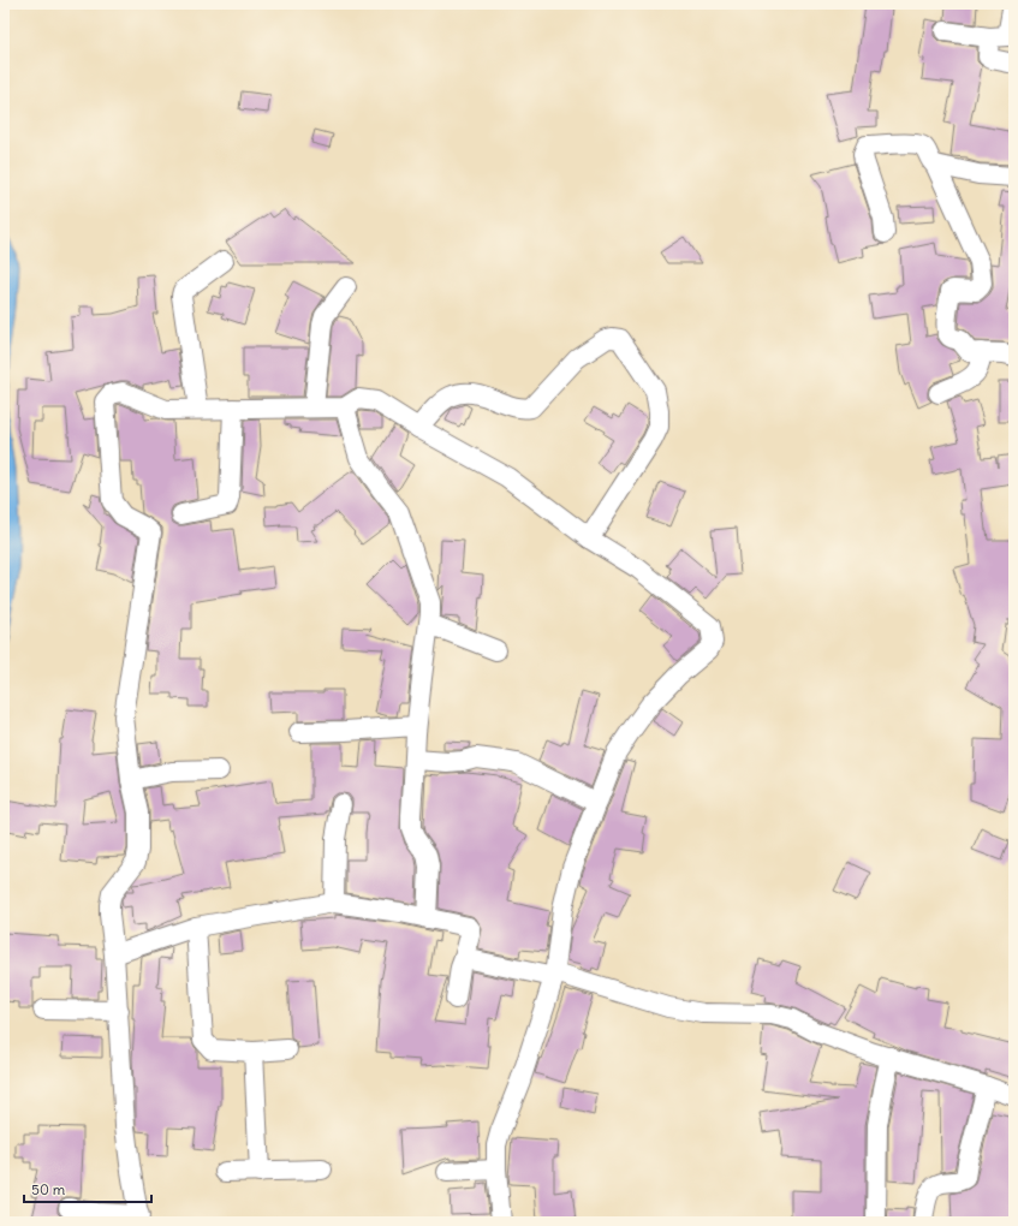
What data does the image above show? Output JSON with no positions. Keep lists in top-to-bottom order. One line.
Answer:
{"scale_bar":"50 m"}
